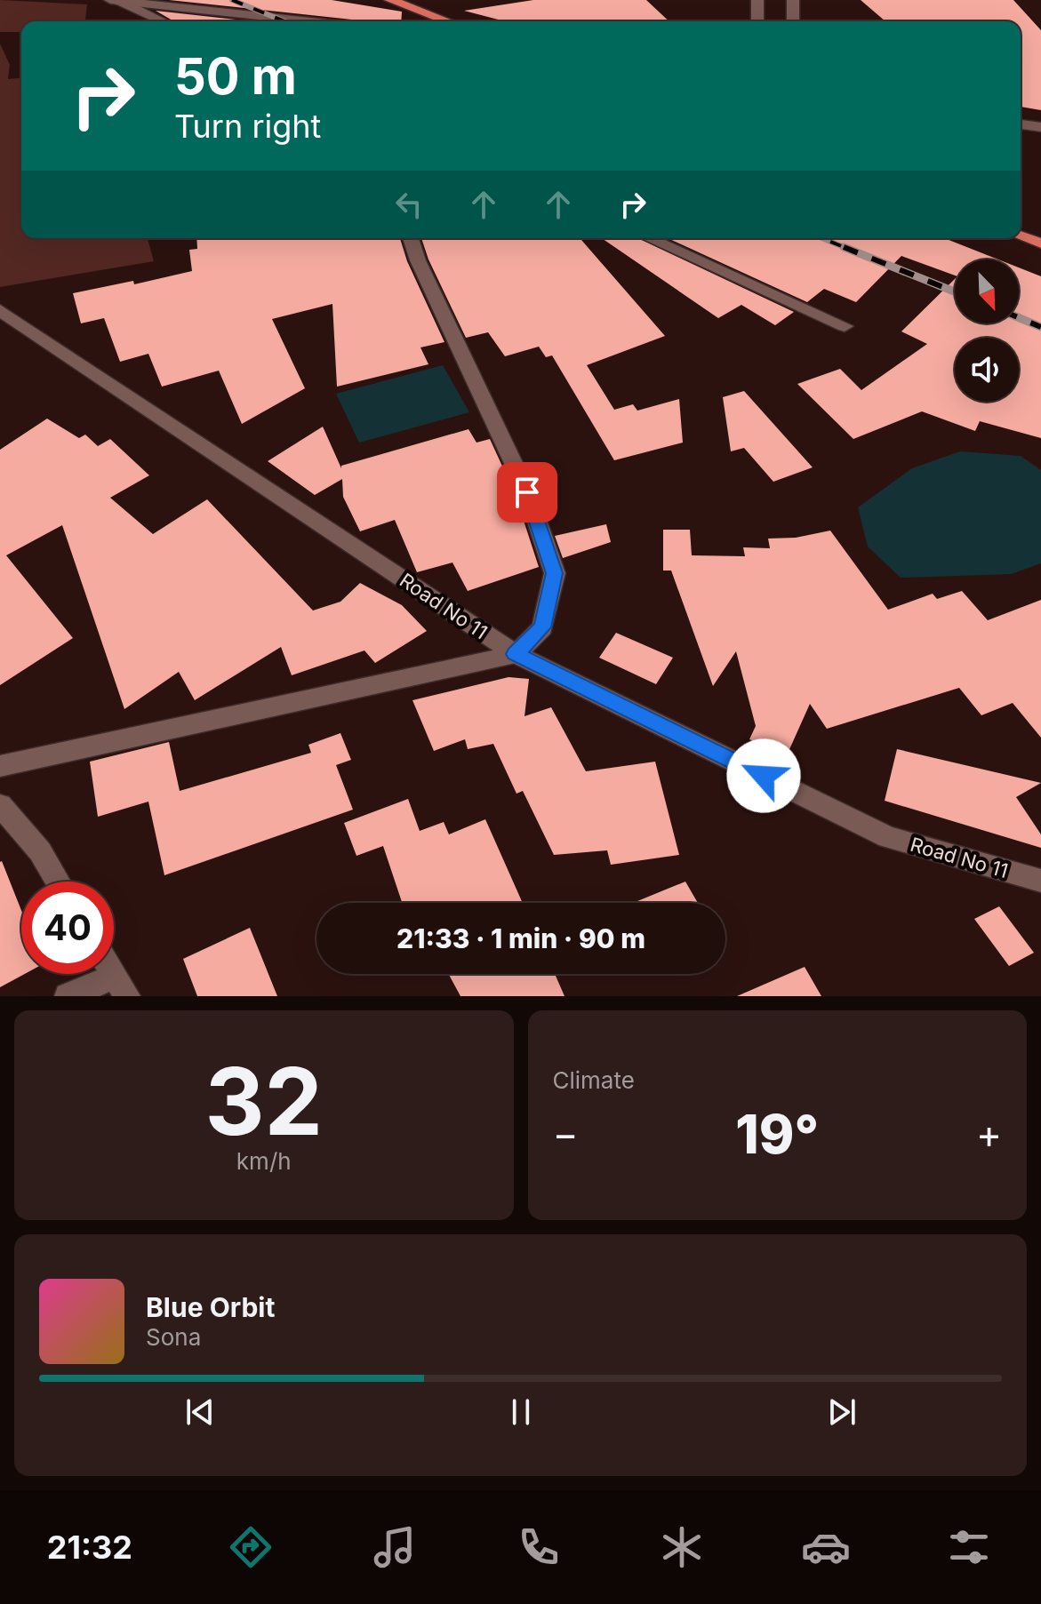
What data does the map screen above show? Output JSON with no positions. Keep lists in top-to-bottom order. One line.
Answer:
{"streets":{"street":["Road No 11"]},"north":"bottom right","page":{"turn":["50 m","Turn right"],"limit":"40","trip":"21:33 · 1 min · 90 m","tile":[["32","km/h"],"Climate"],"heat":["−","19°","+"],"song":["Blue Orbit","Sona"],"tabs":"21:32"}}
